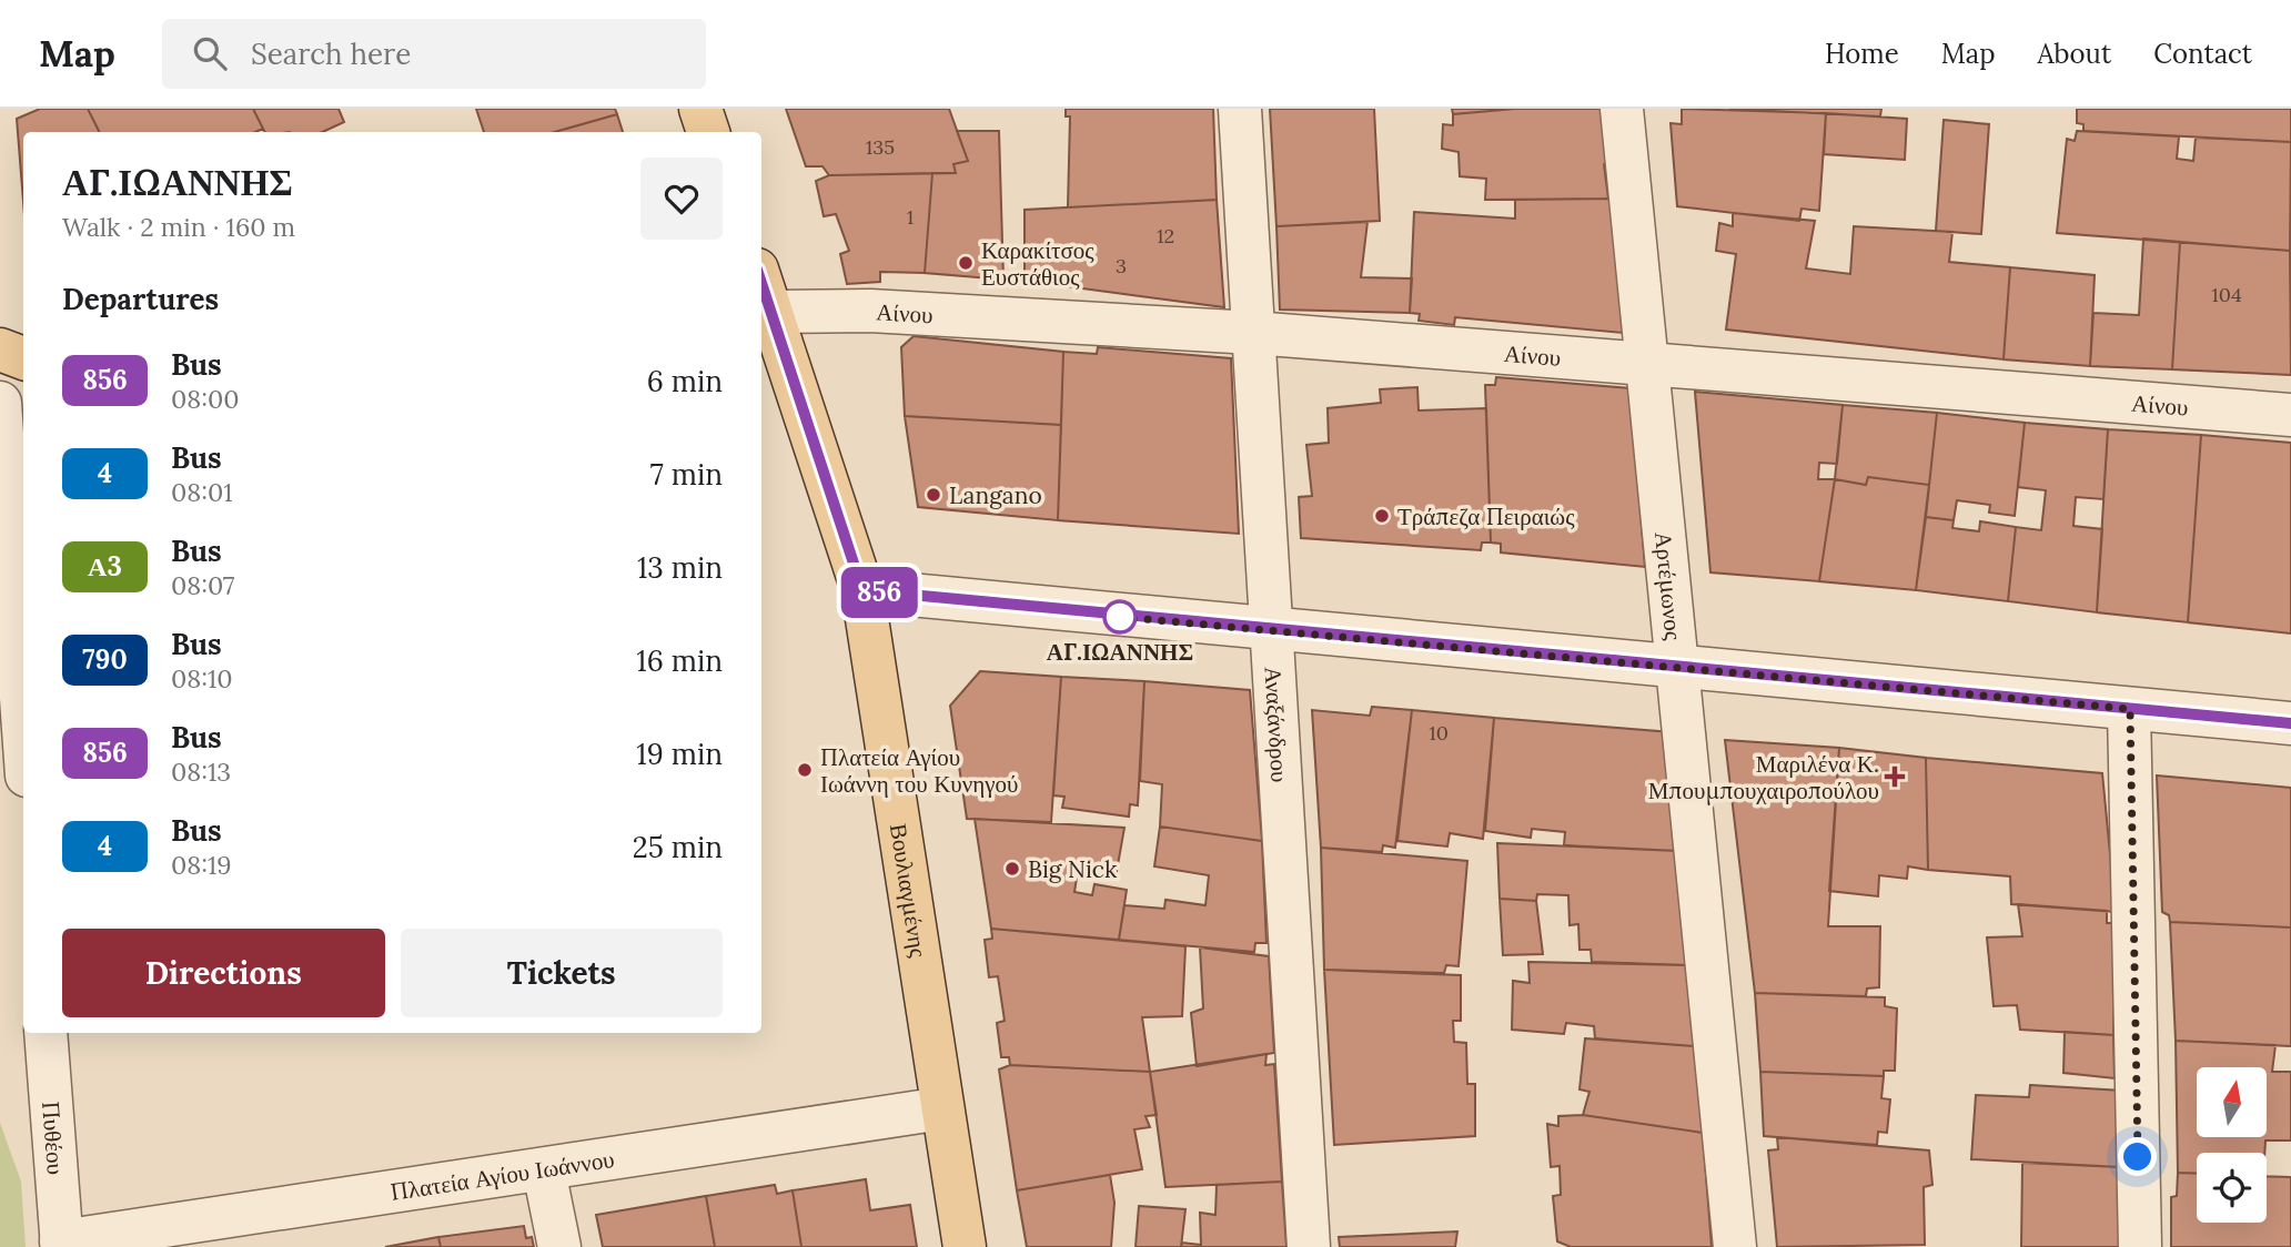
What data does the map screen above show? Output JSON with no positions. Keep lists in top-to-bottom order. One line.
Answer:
{"streets":{"main road":["Βουλιαγμένης"],"street":["Αίνου","Αρτέμωνος","Αναξάνδρου","Πυθέου","Πλατεία Αγίου Ιωάννου"]},"crossings":[["Αίνου","Αρτέμωνος"],["Αίνου","Αναξάνδρου"],["Αίνου","Βουλιαγμένης"],["Βουλιαγμένης","Πλατεία Αγίου Ιωάννου"],["Πυθέου","Πλατεία Αγίου Ιωάννου"]],"places":{"other":["Καρακίτσος Ευστάθιος","Langano","Τράπεζα Πειραιώς","ΑΓ.ΙΩΑΝΝΗΣ","Πλατεία Αγίου Ιωάννη του Κυνηγού","Big Nick"],"health":["Μαριλένα Κ. Μπουμπουχαιροπούλου"]},"lines":["bus line 856"],"house_numbers":["135","1","12","3","104","10"],"north":"top","page":{"header":"Map","search":"Search here","nav":["Home","Map","About","Contact"],"on_map":"856","heading":[["ΑΓ.ΙΩΑΝΝΗΣ","Walk · 2 min · 160 m"],"Departures"],"list":[{"mark":"856","name":"Bus","note":"08:00","value":"6 min"},{"mark":"4","name":"Bus","note":"08:01","value":"7 min"},{"mark":"Α3","name":"Bus","note":"08:07","value":"13 min"},{"mark":"790","name":"Bus","note":"08:10","value":"16 min"},{"mark":"856","name":"Bus","note":"08:13","value":"19 min"},{"mark":"4","name":"Bus","note":"08:19","value":"25 min"}],"buttons":["Directions","Tickets"]}}
